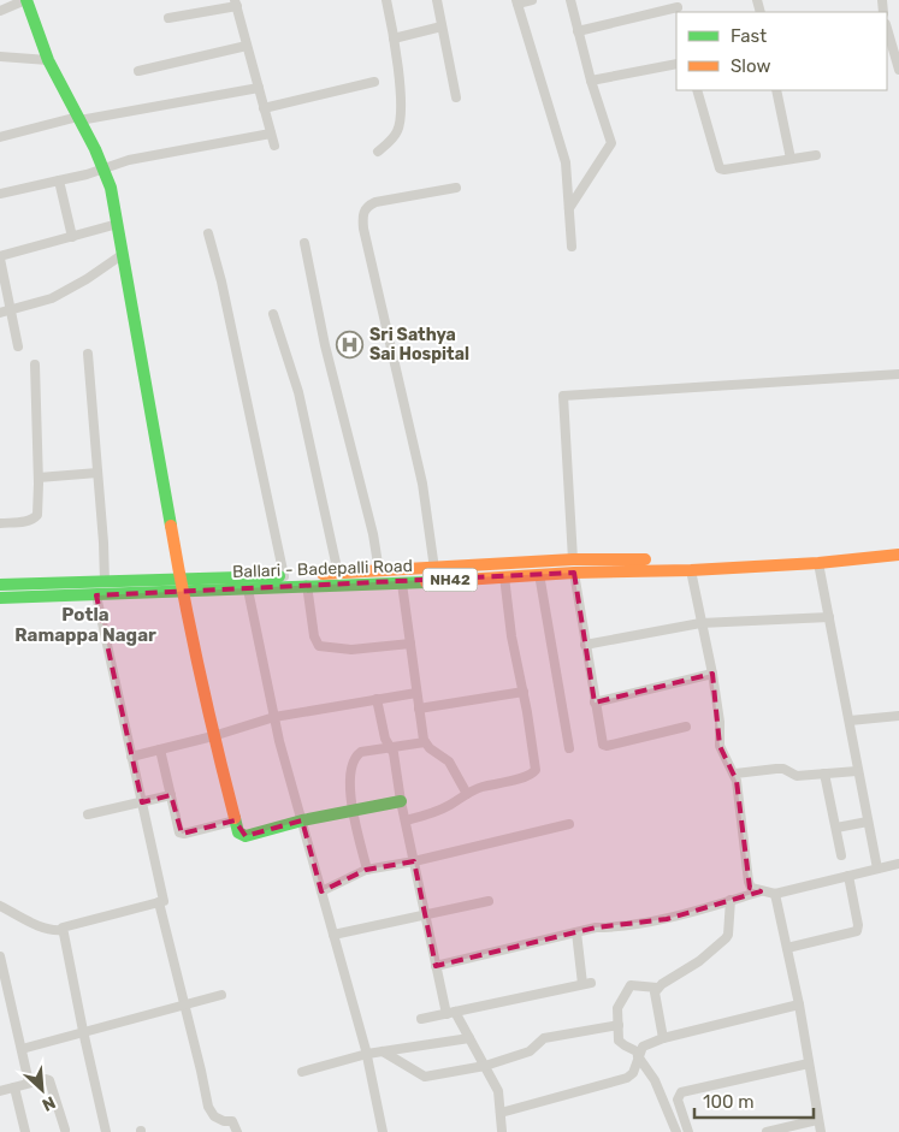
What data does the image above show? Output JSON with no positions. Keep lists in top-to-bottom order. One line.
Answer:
{"streets":{"main road":["Ballari - Badepalli Road","NH42"]},"districts":["Potla Ramappa Nagar"],"places":{"hospital":["Sri Sathya Sai Hospital"]},"legend":["Fast","Slow"],"scale_bar":"100 m","north":"bottom right"}
